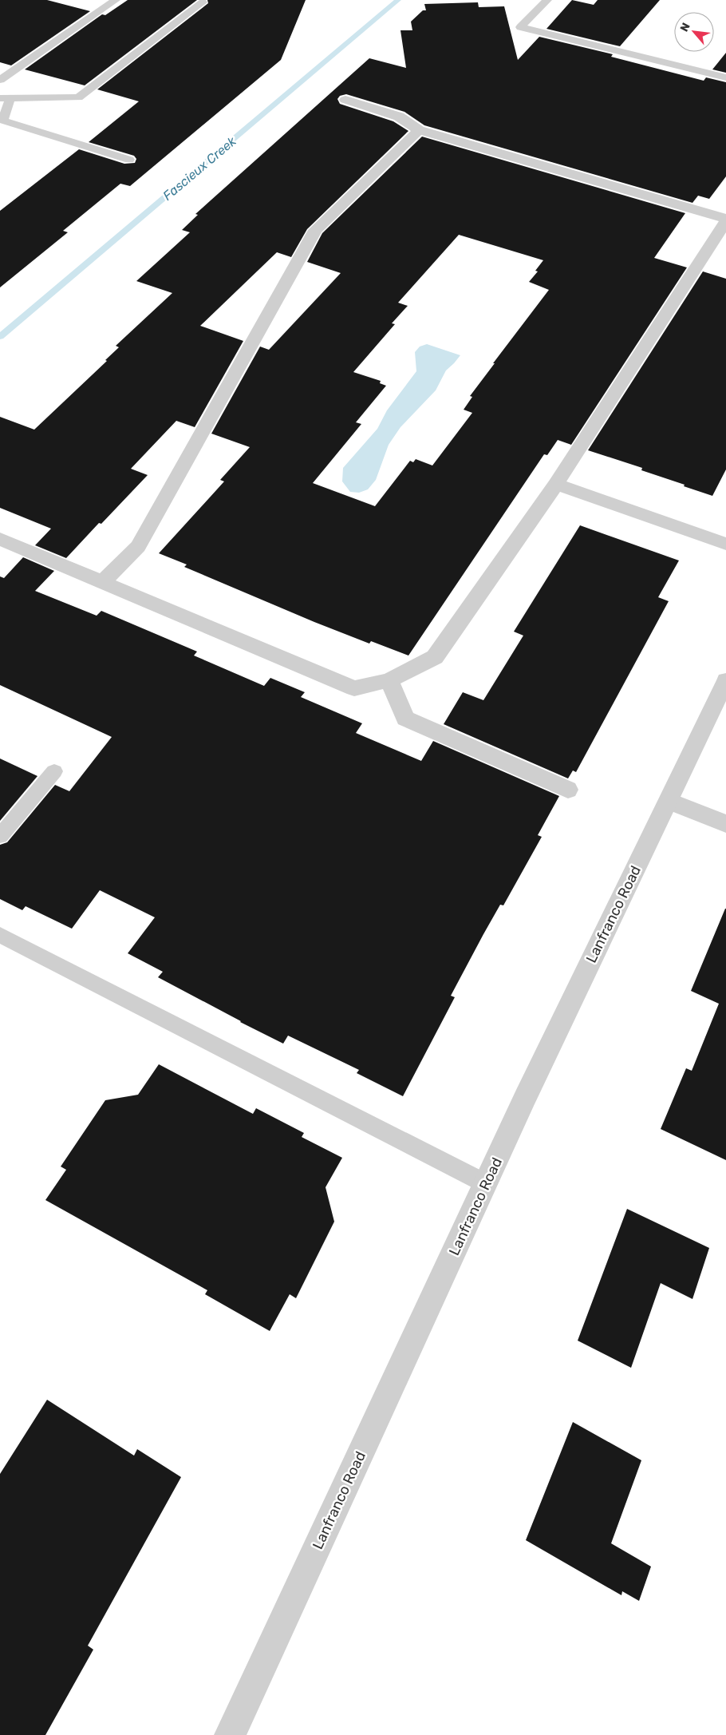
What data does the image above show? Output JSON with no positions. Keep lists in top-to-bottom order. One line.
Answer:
{"streets":{"street":["Lanfranco Road"]},"water":["Fascieux Creek"],"north":"top left"}
